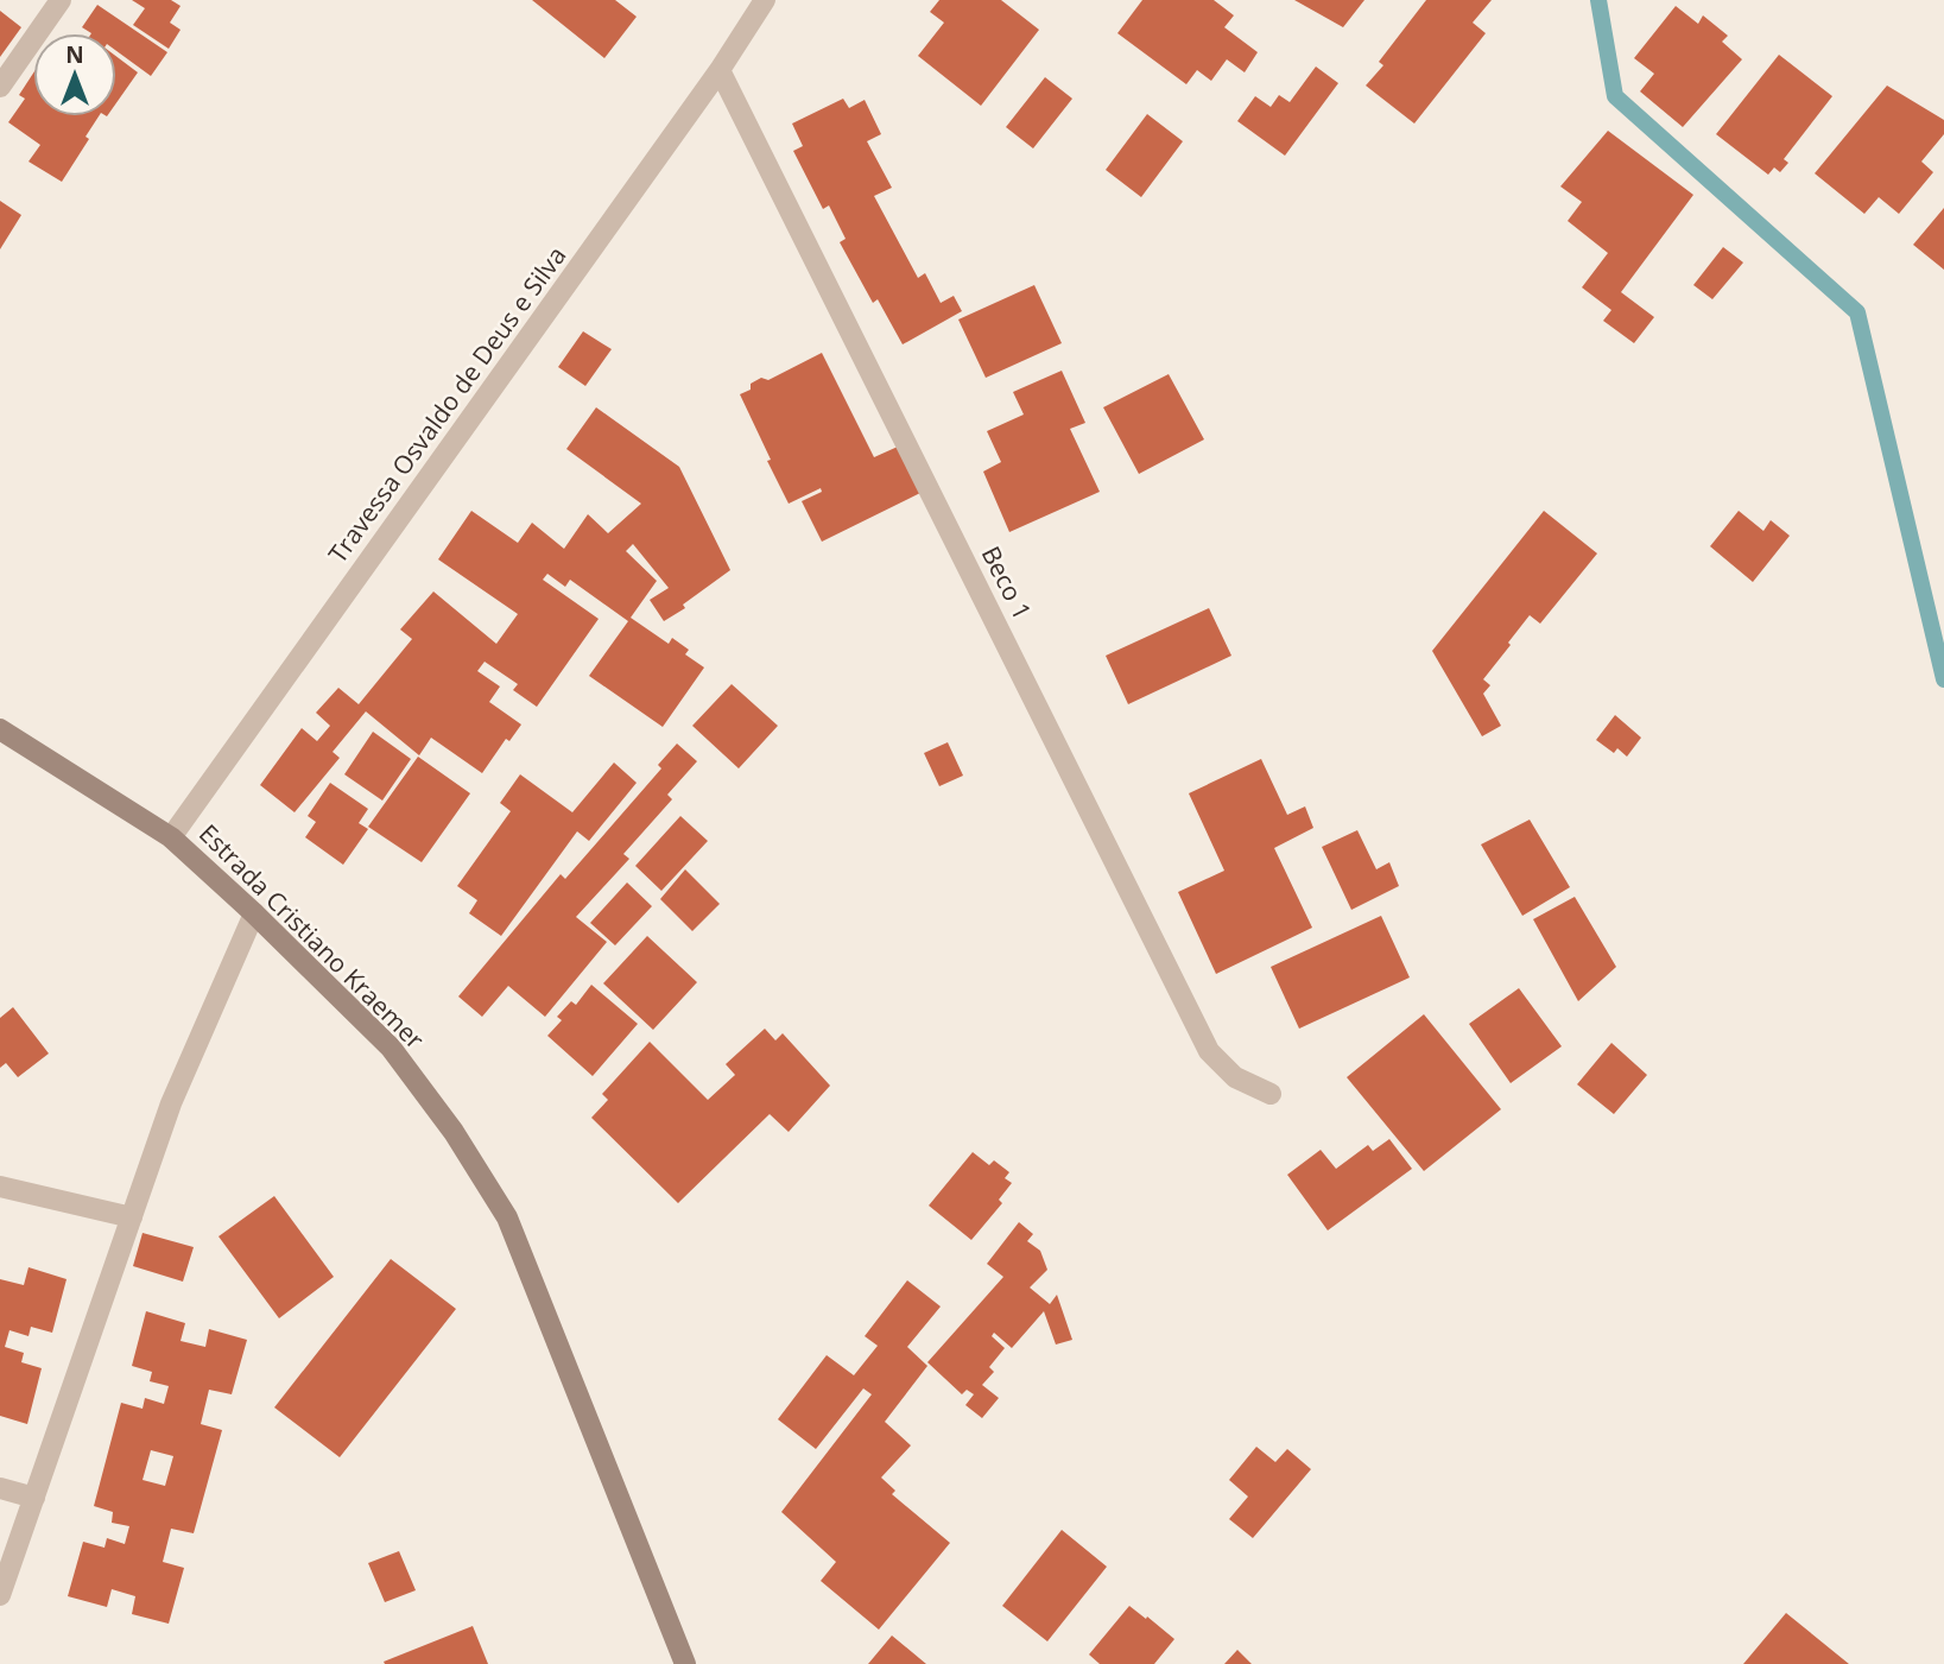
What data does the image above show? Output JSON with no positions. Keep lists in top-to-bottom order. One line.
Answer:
{"streets":{"main road":["Estrada Cristiano Kraemer"],"street":["Travessa Osvaldo de Deus e Silva","Beco 1"]},"crossings":[["Travessa Osvaldo de Deus e Silva","Beco 1"],["Travessa Osvaldo de Deus e Silva","Estrada Cristiano Kraemer"]],"north":"top"}
